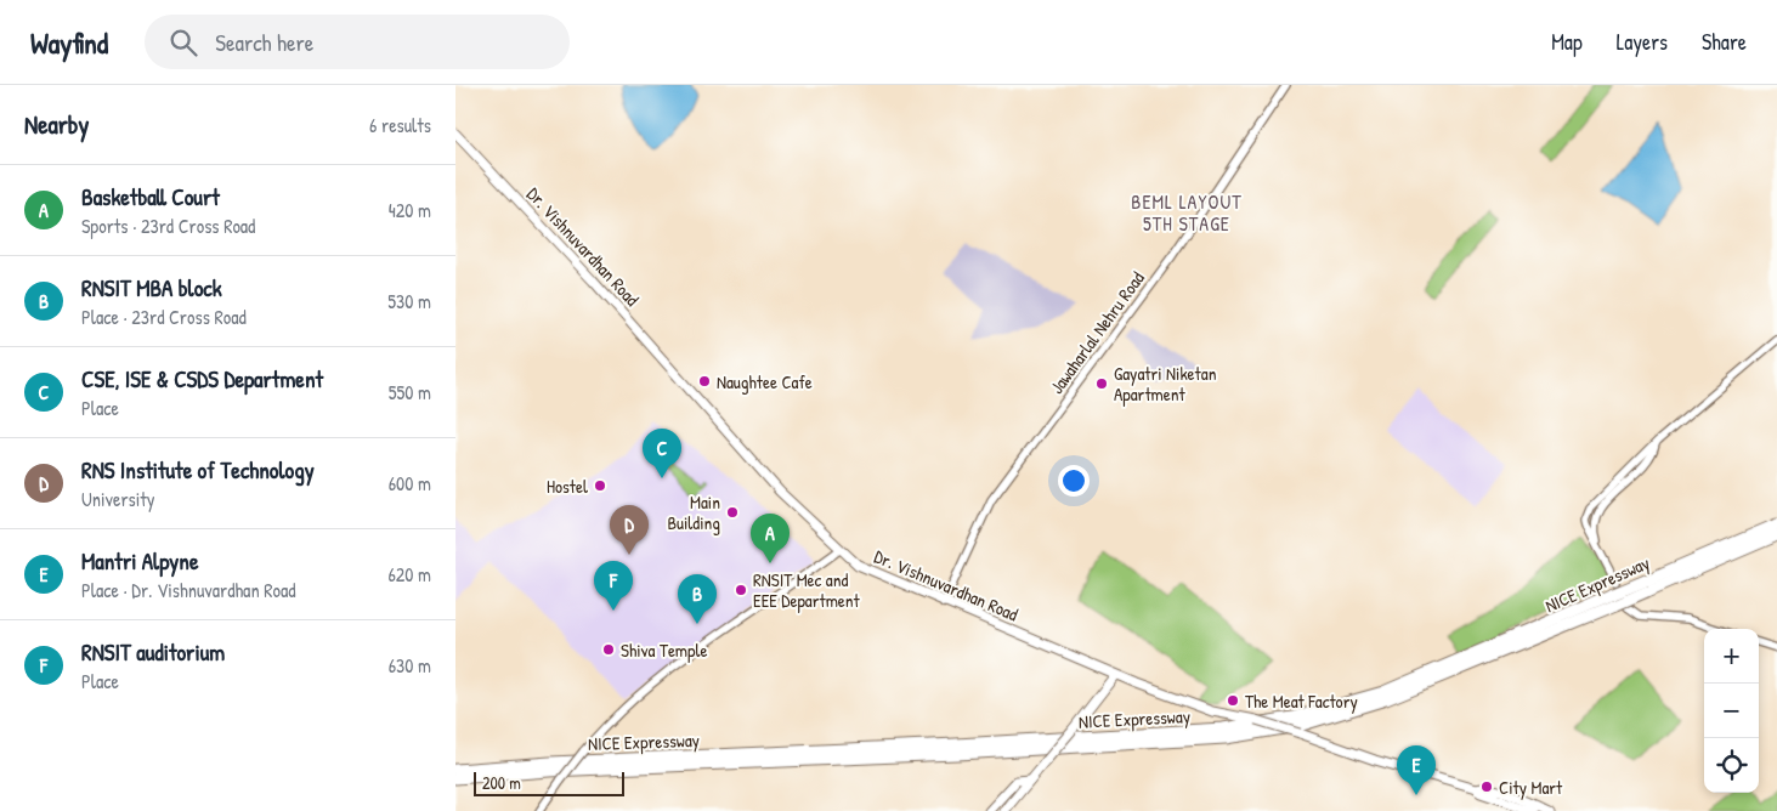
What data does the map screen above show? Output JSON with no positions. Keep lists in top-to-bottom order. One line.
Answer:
{"streets":{"highway":["NICE Expressway"],"main road":["Dr. Vishnuvardhan Road"],"street":["Jawaharlal Nehru Road"]},"crossings":[["Dr. Vishnuvardhan Road","Jawaharlal Nehru Road"]],"districts":["BEML LAYOUT 5TH STAGE"],"places":["Naughtee Cafe","Gayatri Niketan Apartment","Hostel","Main Building","RNSIT Mec and EEE Department","Shiva Temple","The Meat Factory","City Mart"],"scale_bar":"200 m","page":{"header":"Wayfind","search":"Search here","nav":["Map","Layers","Share"],"heading":["Nearby","6 results"],"list":[{"mark":"A","name":"Basketball Court","note":"Sports · 23rd Cross Road","value":"420 m"},{"mark":"B","name":"RNSIT MBA block","note":"Place · 23rd Cross Road","value":"530 m"},{"mark":"C","name":"CSE, ISE & CSDS Department","note":"Place","value":"550 m"},{"mark":"D","name":"RNS Institute of Technology","note":"University","value":"600 m"},{"mark":"E","name":"Mantri Alpyne","note":"Place · Dr. Vishnuvardhan Road","value":"620 m"},{"mark":"F","name":"RNSIT auditorium","note":"Place","value":"630 m"}],"pins":["C","D","A","F","B","E"],"map_buttons":["+","−"],"scale":"200 m"}}
